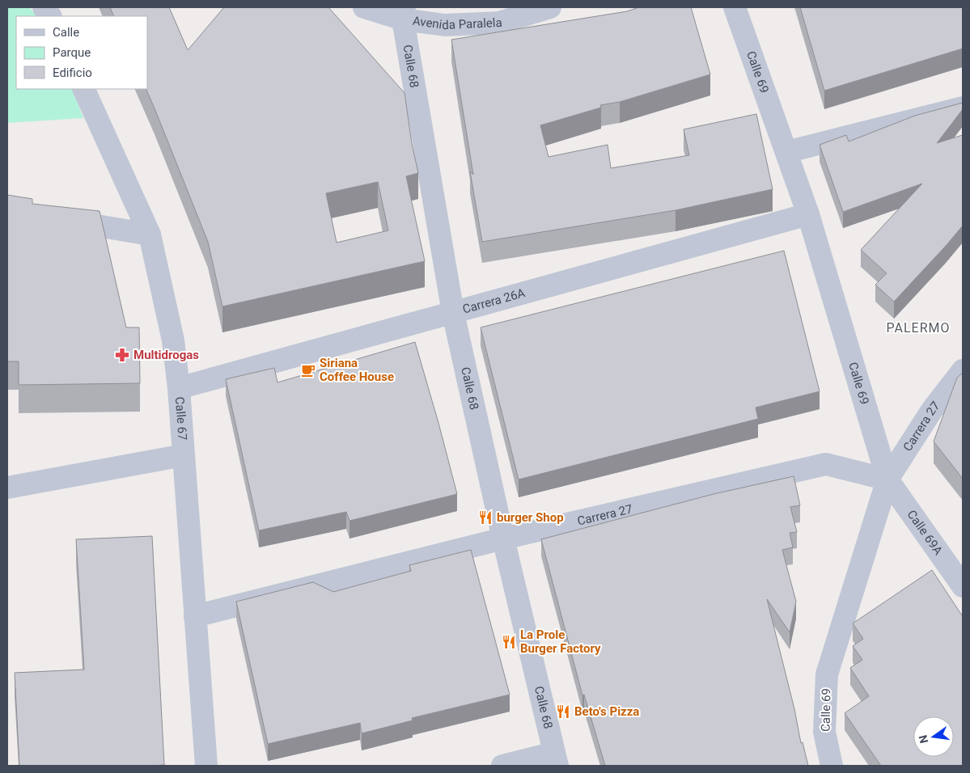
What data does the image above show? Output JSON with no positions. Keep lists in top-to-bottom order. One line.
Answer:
{"streets":{"street":["Avenida Paralela","Calle 68","Calle 69","Carrera 26A","Calle 67","Carrera 27","Calle 69A"]},"crossings":[["Avenida Paralela","Calle 68"],["Calle 68","Carrera 26A"],["Calle 68","Carrera 27"],["Calle 69","Carrera 26A"],["Calle 69","Carrera 27"],["Calle 69","Calle 69A"],["Carrera 26A","Calle 67"],["Calle 67","Carrera 27"],["Carrera 27","Calle 69A"]],"districts":["PALERMO"],"places":{"pharmacy":["Multidrogas"],"cafe":["Siriana Coffee House"],"restaurant":["burger Shop","La Prole Burger Factory","Beto's Pizza"]},"legend":["Calle","Parque","Edificio"],"north":"left"}
